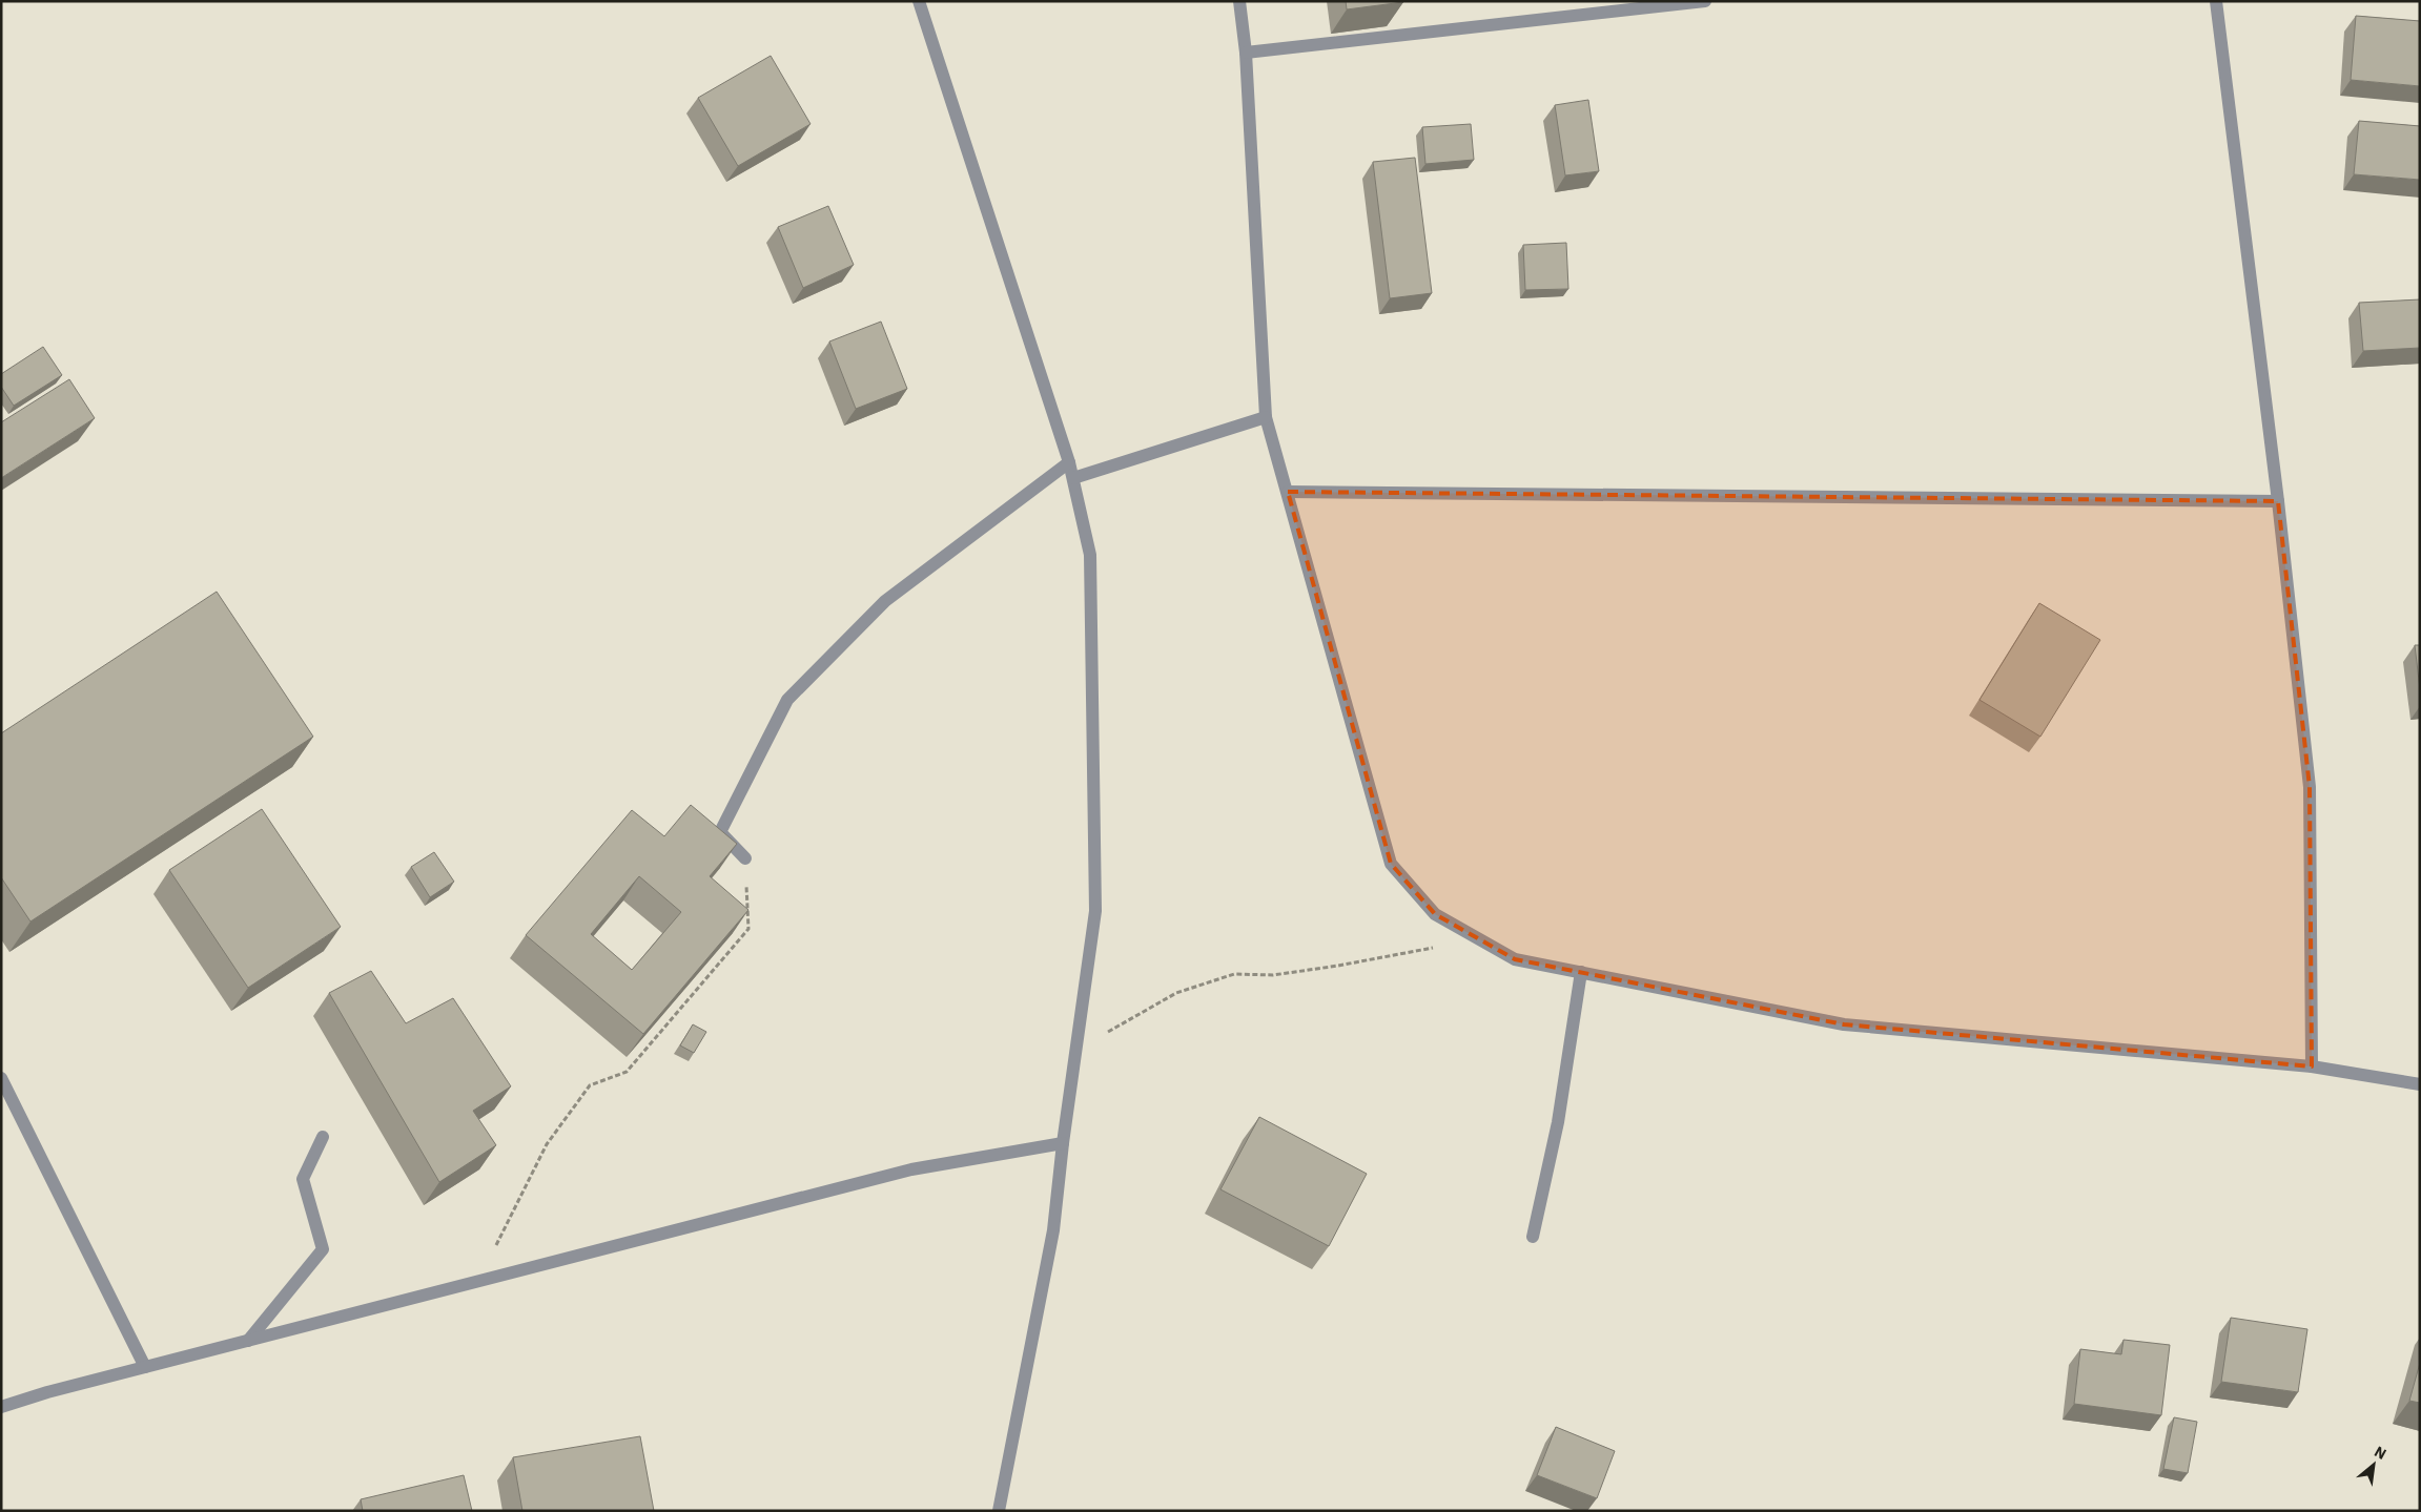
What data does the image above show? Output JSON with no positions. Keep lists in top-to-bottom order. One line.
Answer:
{"north":"top right"}
